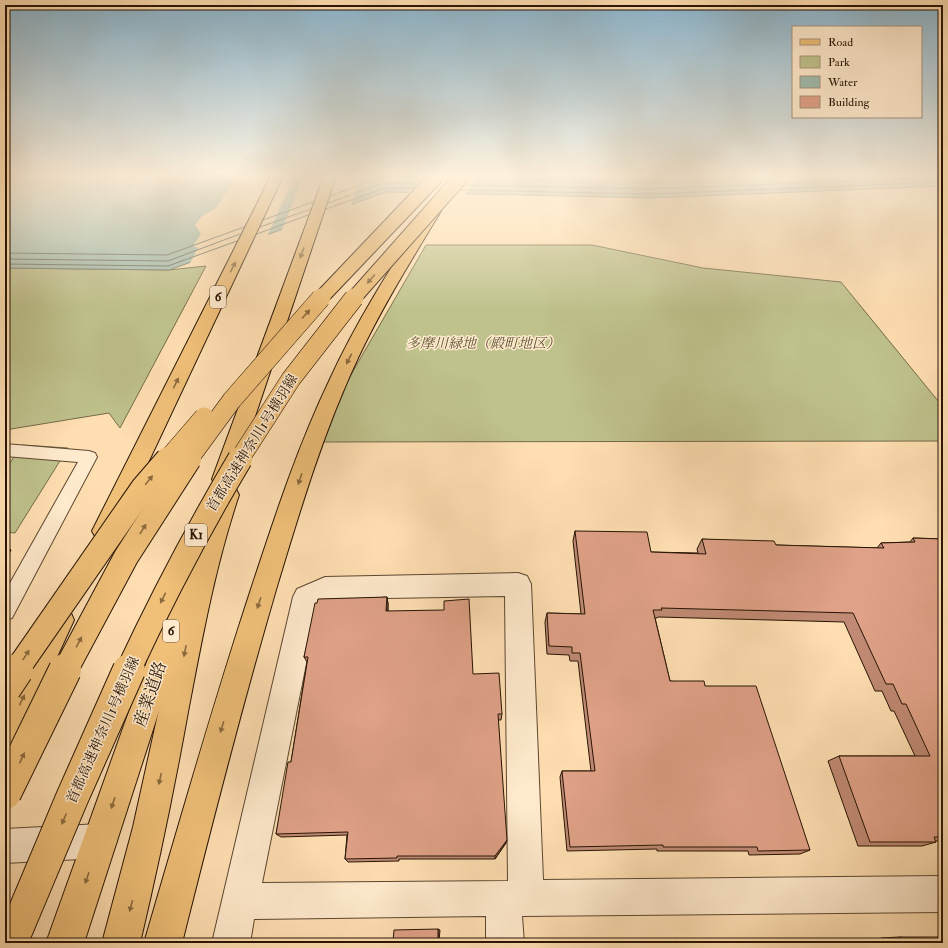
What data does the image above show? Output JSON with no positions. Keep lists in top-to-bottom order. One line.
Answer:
{"streets":{"main road":["6","首都高速神奈川1号横羽線","K1","産業道路"]},"crossings":[["6","首都高速神奈川1号横羽線"],["6","産業道路"],["首都高速神奈川1号横羽線","産業道路"]],"parks":["多摩川緑地（殿町地区）"],"legend":["Road","Park","Water","Building"]}
